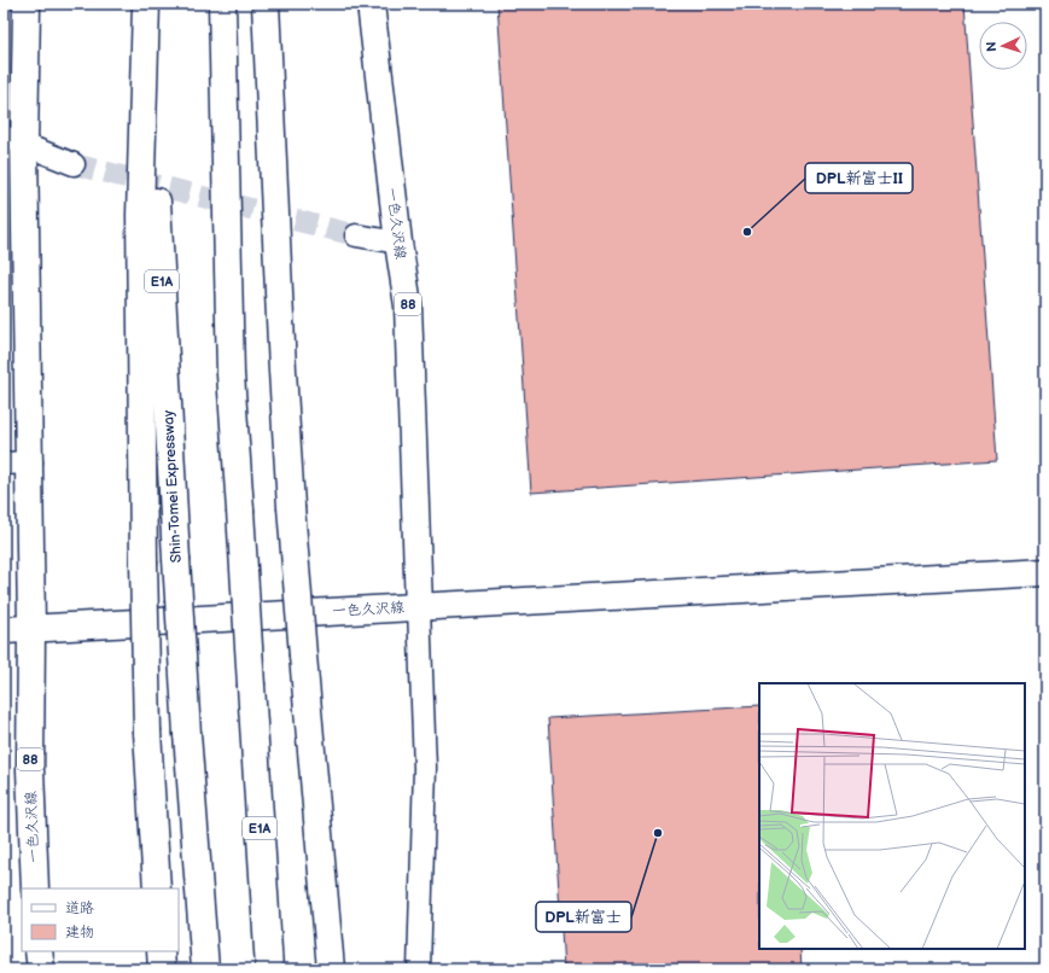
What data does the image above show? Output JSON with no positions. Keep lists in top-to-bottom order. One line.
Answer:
{"streets":{"main road":["一色久沢線","E1A","88","Shin-Tomei Expressway"]},"places":["DPL新富士II","DPL新富士"],"legend":["道路","建物"],"north":"left"}
